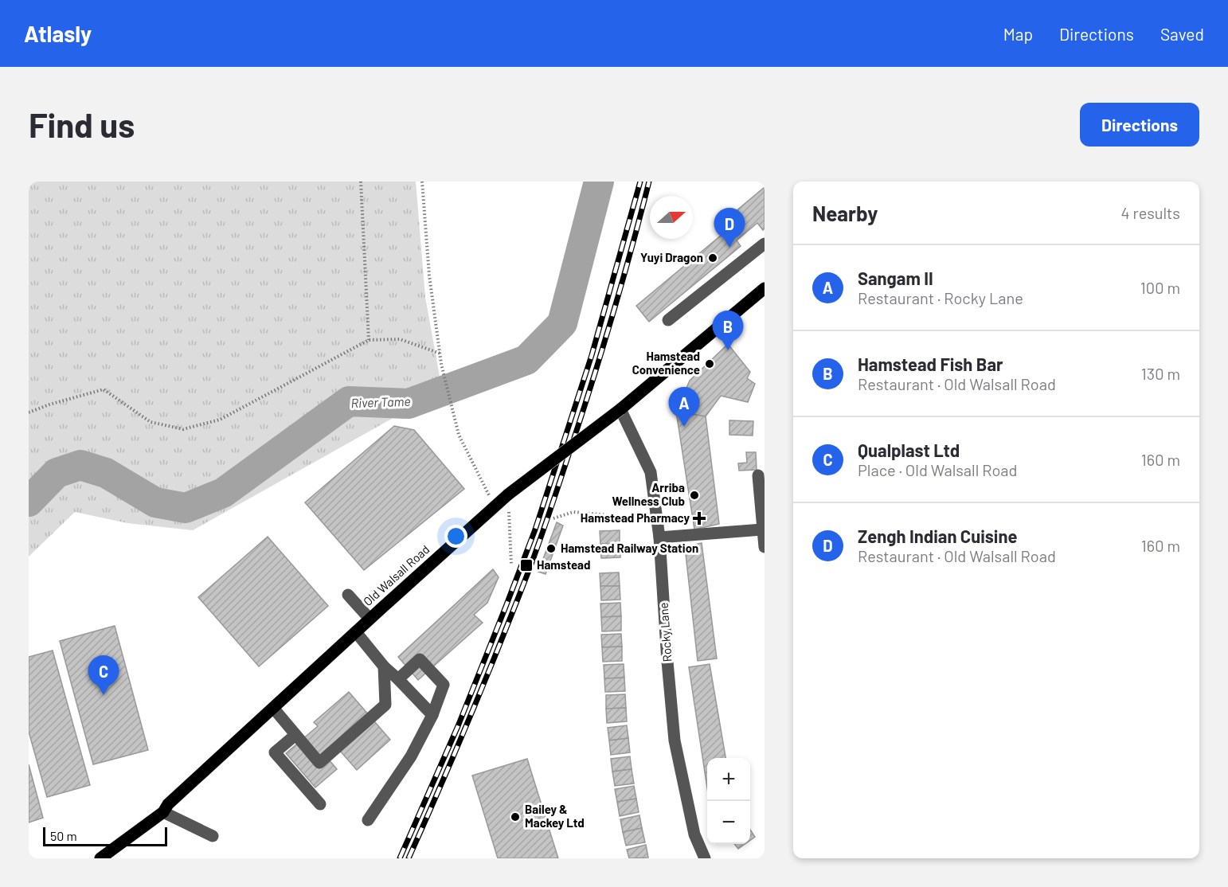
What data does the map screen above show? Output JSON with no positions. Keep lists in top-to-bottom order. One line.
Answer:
{"streets":{"main road":["Old Walsall Road"],"street":["Rocky Lane"]},"crossings":[["Old Walsall Road","Rocky Lane"]],"water":["River Tame"],"places":{"other":["Yuyi Dragon","Hamstead Convenience","Arriba Wellness Club","Hamstead Railway Station","Bailey & Mackey Ltd"],"health":["Hamstead Pharmacy"],"transit":["Hamstead"]},"scale_bar":"50 m","north":"right","page":{"header":"Atlasly","nav":["Map","Directions","Saved"],"buttons":"Directions","title":"Find us","heading":["Nearby","4 results"],"pins":["D","B","A","C"],"list":[{"mark":"A","name":"Sangam II","note":"Restaurant · Rocky Lane","value":"100 m"},{"mark":"B","name":"Hamstead Fish Bar","note":"Restaurant · Old Walsall Road","value":"130 m"},{"mark":"C","name":"Qualplast Ltd","note":"Place · Old Walsall Road","value":"160 m"},{"mark":"D","name":"Zengh Indian Cuisine","note":"Restaurant · Old Walsall Road","value":"160 m"}],"map_buttons":["+","−"],"scale":"50 m"}}
